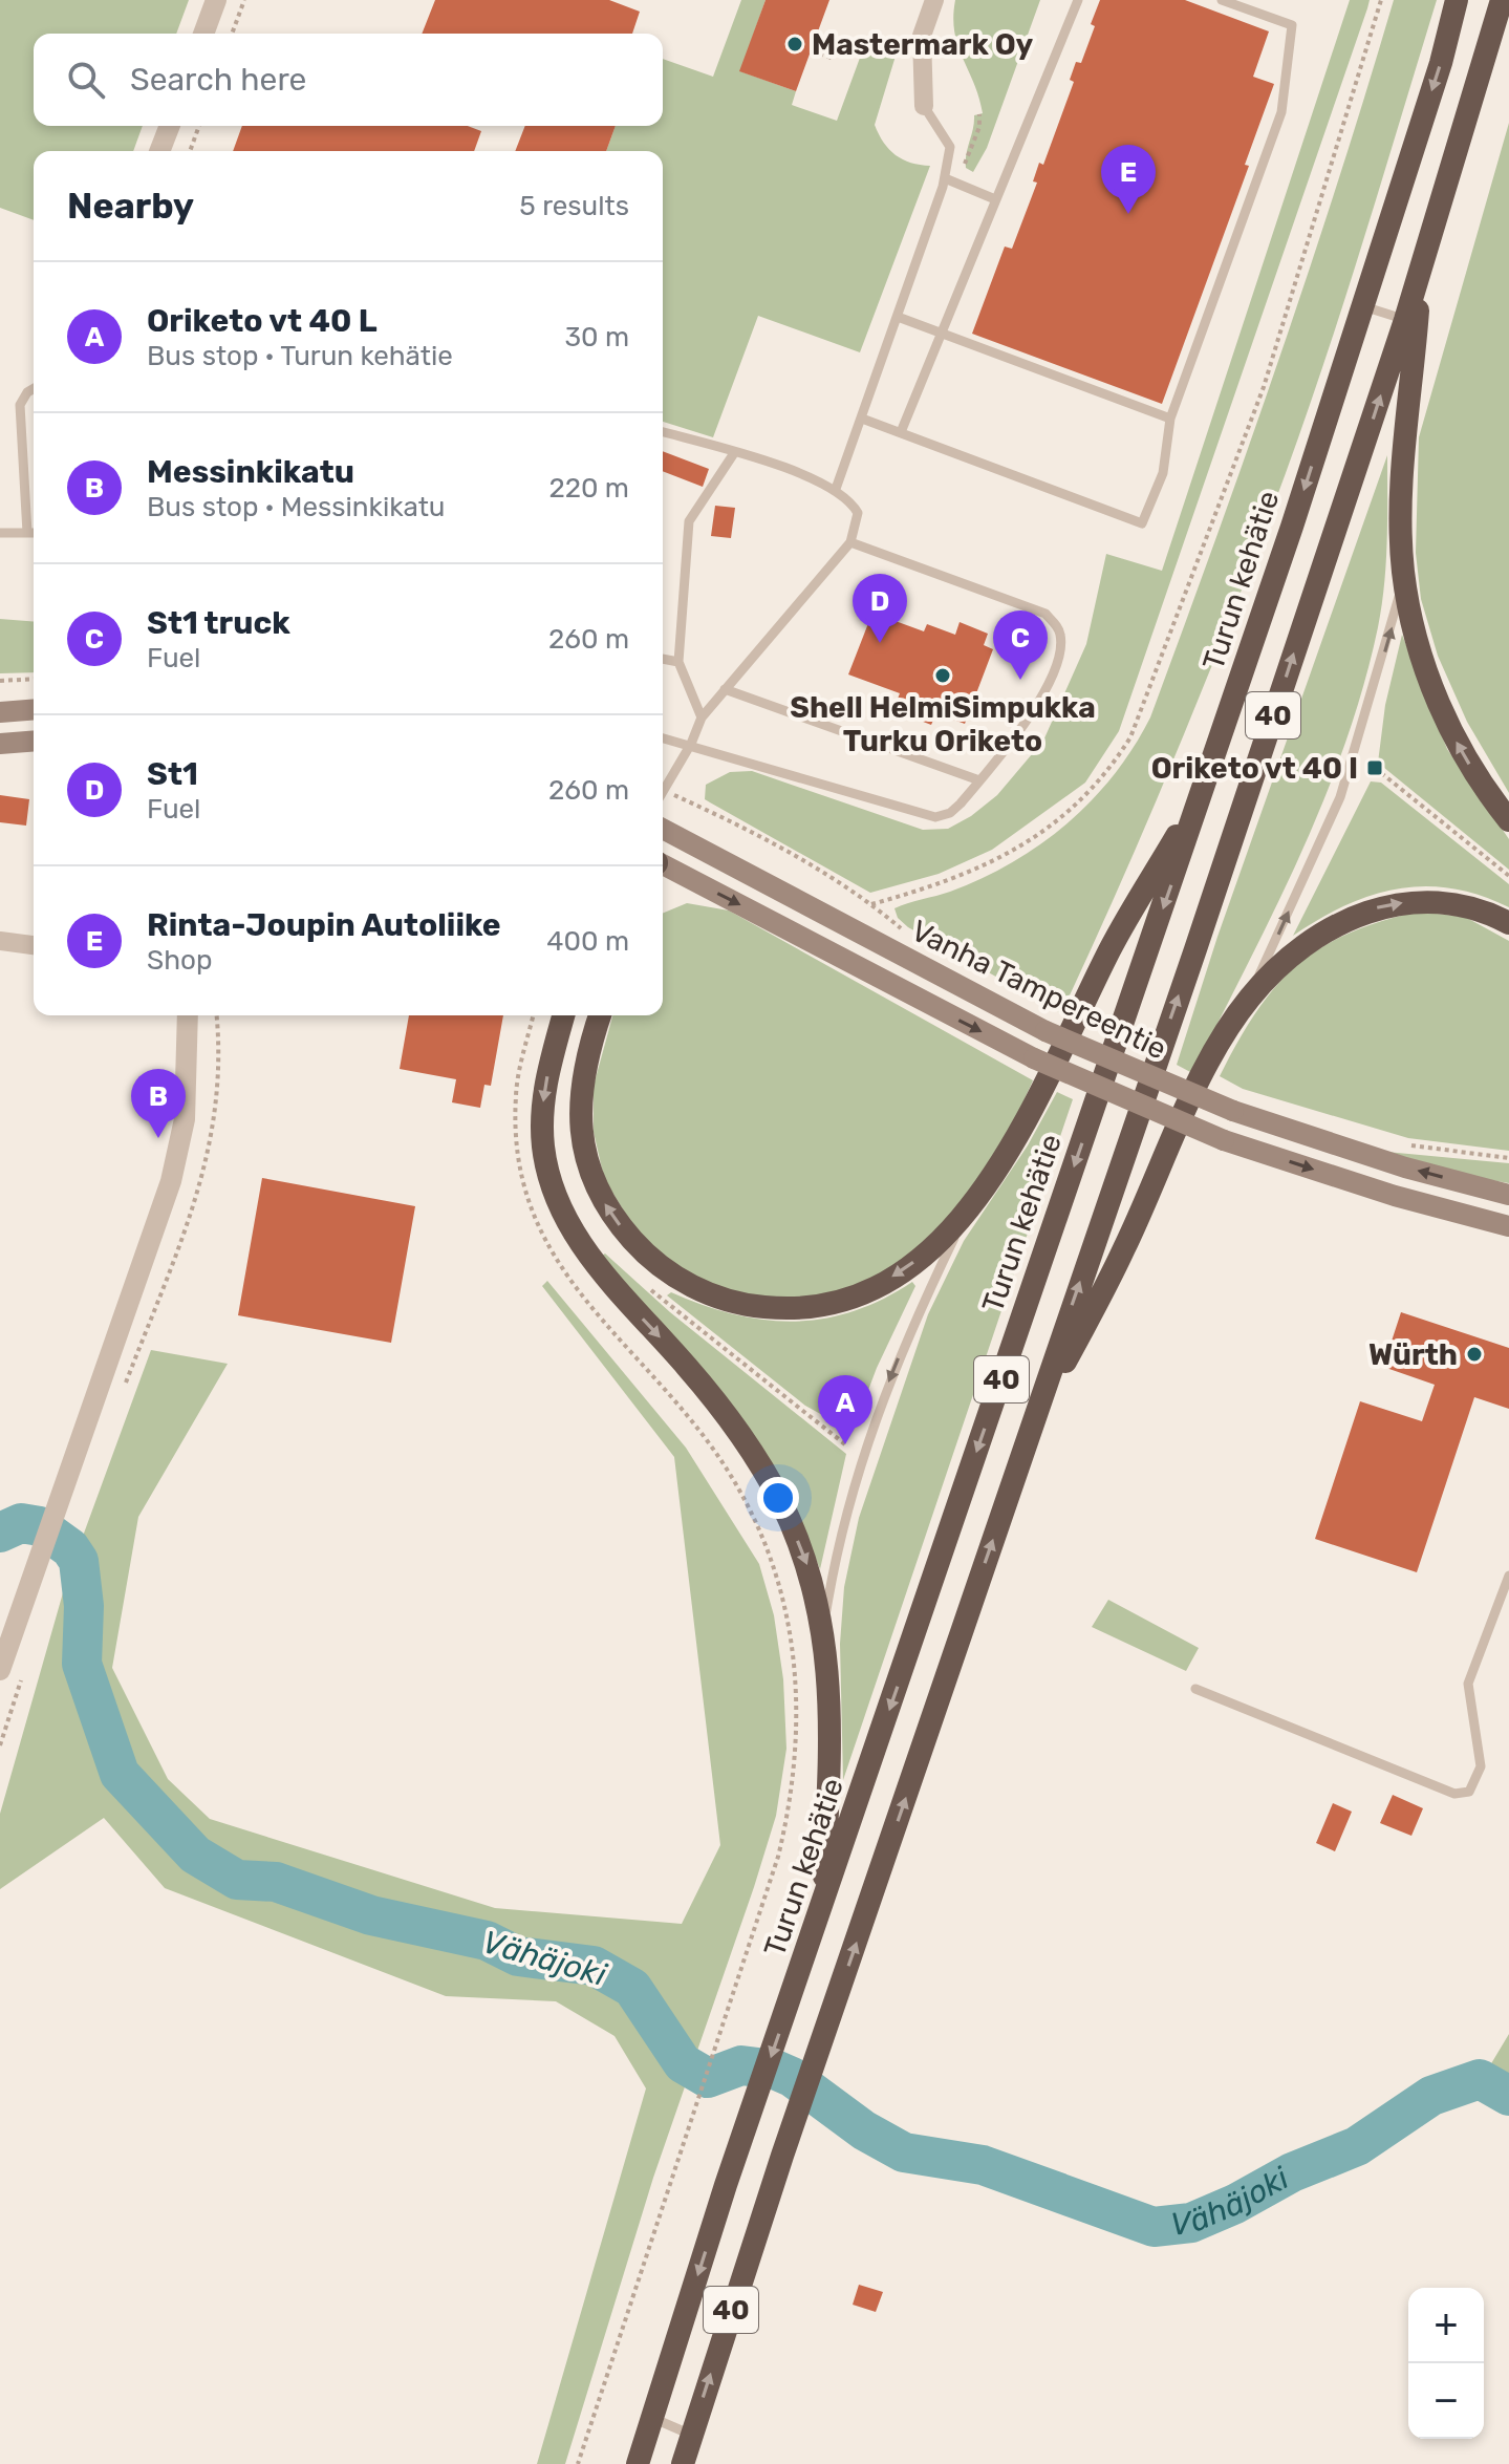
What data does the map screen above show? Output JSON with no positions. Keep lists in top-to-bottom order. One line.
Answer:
{"streets":{"highway":["Turun kehätie","40"],"main road":["Vanha Tampereentie"]},"water":["Vähäjoki"],"places":{"other":["Mastermark Oy","Shell HelmiSimpukka Turku Oriketo","Würth"],"transit":["Oriketo vt 40 I"]},"page":{"search":"Search here","pins":["E","D","C","B","A"],"heading":["Nearby","5 results"],"list":[{"mark":"A","name":"Oriketo vt 40 L","note":"Bus stop · Turun kehätie","value":"30 m"},{"mark":"B","name":"Messinkikatu","note":"Bus stop · Messinkikatu","value":"220 m"},{"mark":"C","name":"St1 truck","note":"Fuel","value":"260 m"},{"mark":"D","name":"St1","note":"Fuel","value":"260 m"},{"mark":"E","name":"Rinta-Joupin Autoliike","note":"Shop","value":"400 m"}],"map_buttons":["+","−"]}}
